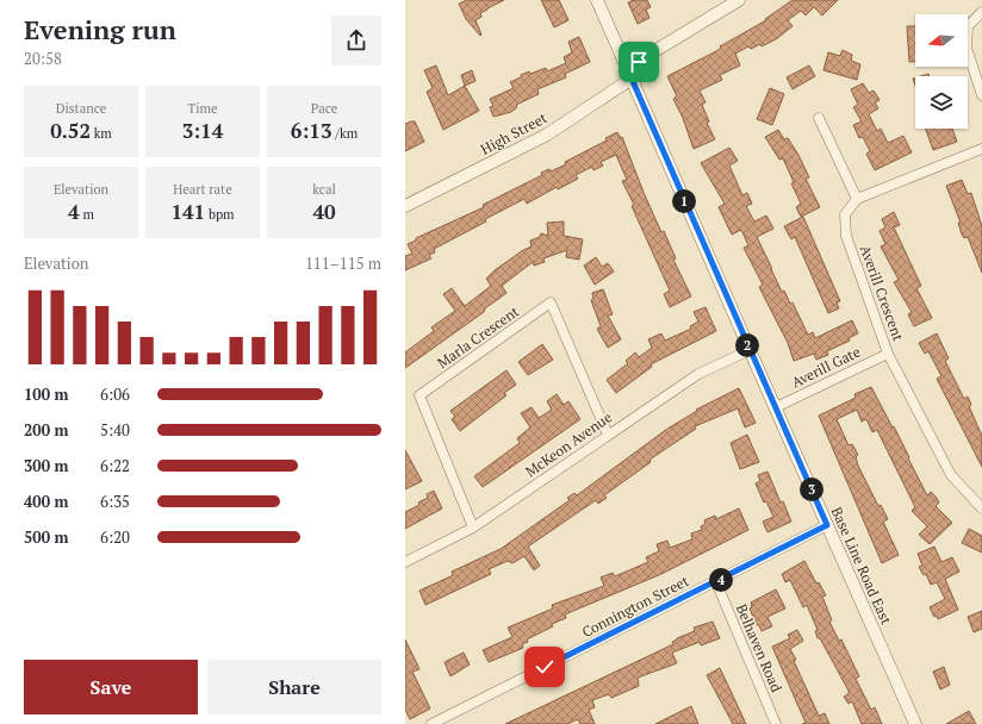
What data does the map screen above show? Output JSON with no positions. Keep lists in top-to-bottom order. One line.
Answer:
{"streets":{"street":["High Street","Averill Crescent","Marla Crescent","Averill Gate","McKeon Avenue","Base Line Road East","Connington Street","Belhaven Road"]},"crossings":[["High Street","Base Line Road East"],["Averill Crescent","Averill Gate"],["Marla Crescent","McKeon Avenue"],["Averill Gate","Base Line Road East"],["McKeon Avenue","Base Line Road East"],["Base Line Road East","Connington Street"],["Connington Street","Belhaven Road"]],"north":"left","page":{"heading":["Evening run","20:58"],"stats":[["Distance","0.52 km"],["Time","3:14"],["Pace","6:13 /km"],["Elevation","4 m"],["Heart rate","141 bpm"],["kcal","40"]],"pins":["1","2","3","4"],"chart":["Elevation","111–115 m"],"list":[{"name":"100 m","note":"6:06"},{"name":"200 m","note":"5:40"},{"name":"300 m","note":"6:22"},{"name":"400 m","note":"6:35"},{"name":"500 m","note":"6:20"}],"buttons":["Save","Share"]}}
